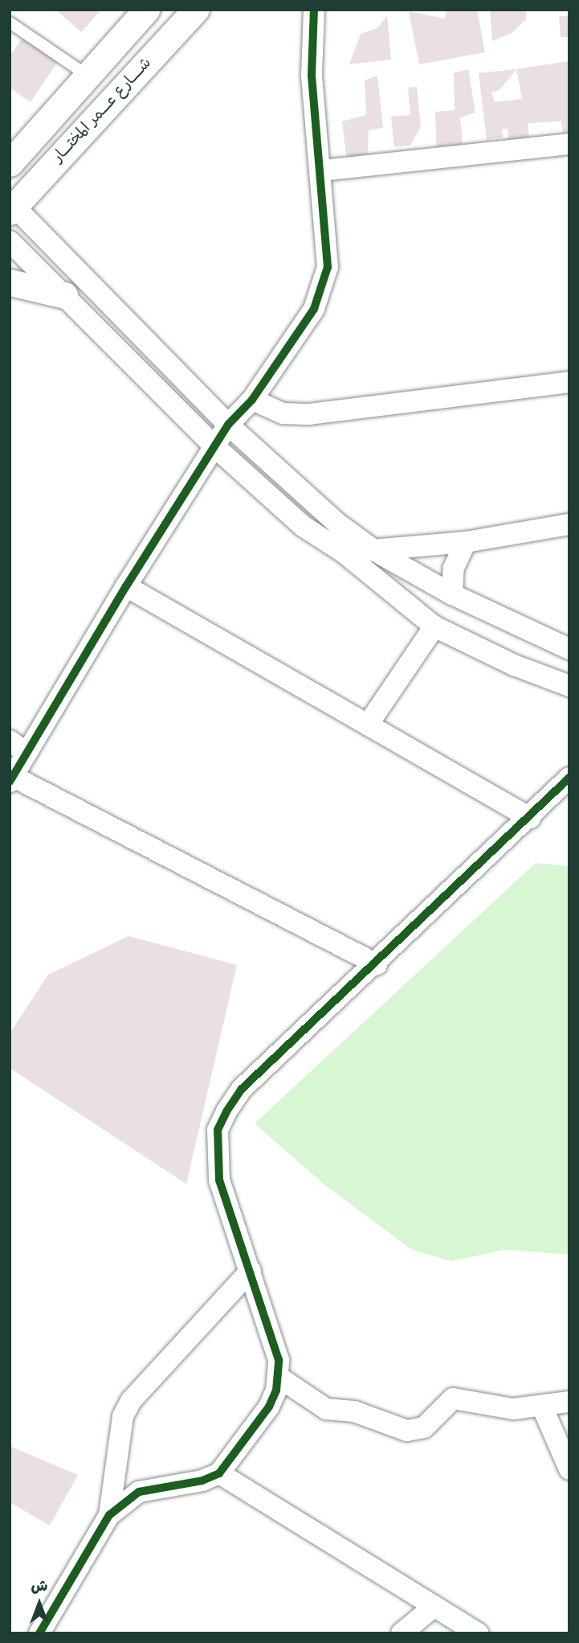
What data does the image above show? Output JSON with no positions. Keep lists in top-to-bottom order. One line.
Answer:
{"streets":{"street":["شــــارع عـــمر المختـــار"]},"north":"top"}
